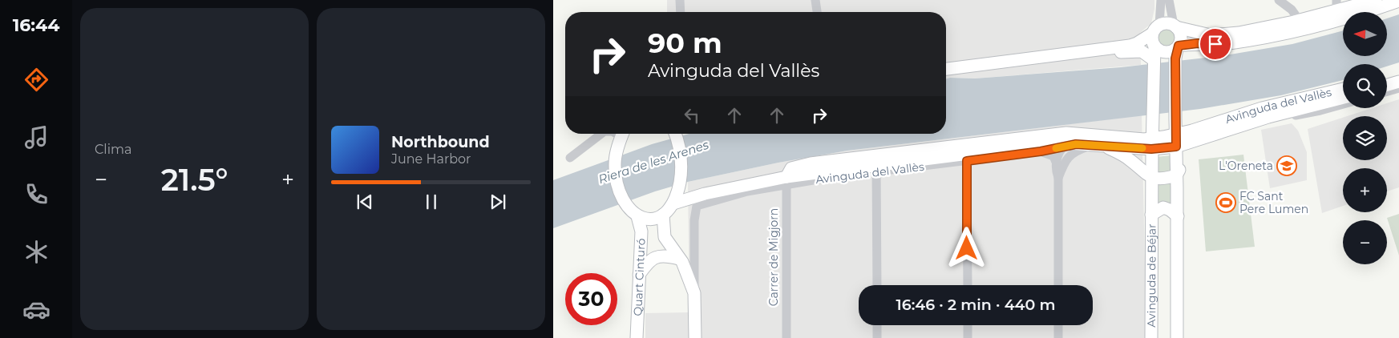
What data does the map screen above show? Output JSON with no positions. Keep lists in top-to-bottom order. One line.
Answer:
{"streets":{"main road":["Avinguda del Vallès","Avinguda de Béjar","Quart Cinturó"],"street":["Carrer de Migjorn"]},"crossings":[["Avinguda del Vallès","Carrer de Migjorn"]],"water":["Riera de les Arenes"],"places":{"school or university":["L'Oreneta"],"sports":["FC Sant Pere Lumen"]},"north":"left","page":{"tabs":"16:44","tile":"Clima","map_buttons":["+","−"],"turn":["90 m","Avinguda del Vallès"],"song":["Northbound","June Harbor"],"heat":["−","21.5°","+"],"limit":"30","trip":"16:46 · 2 min · 440 m"}}
